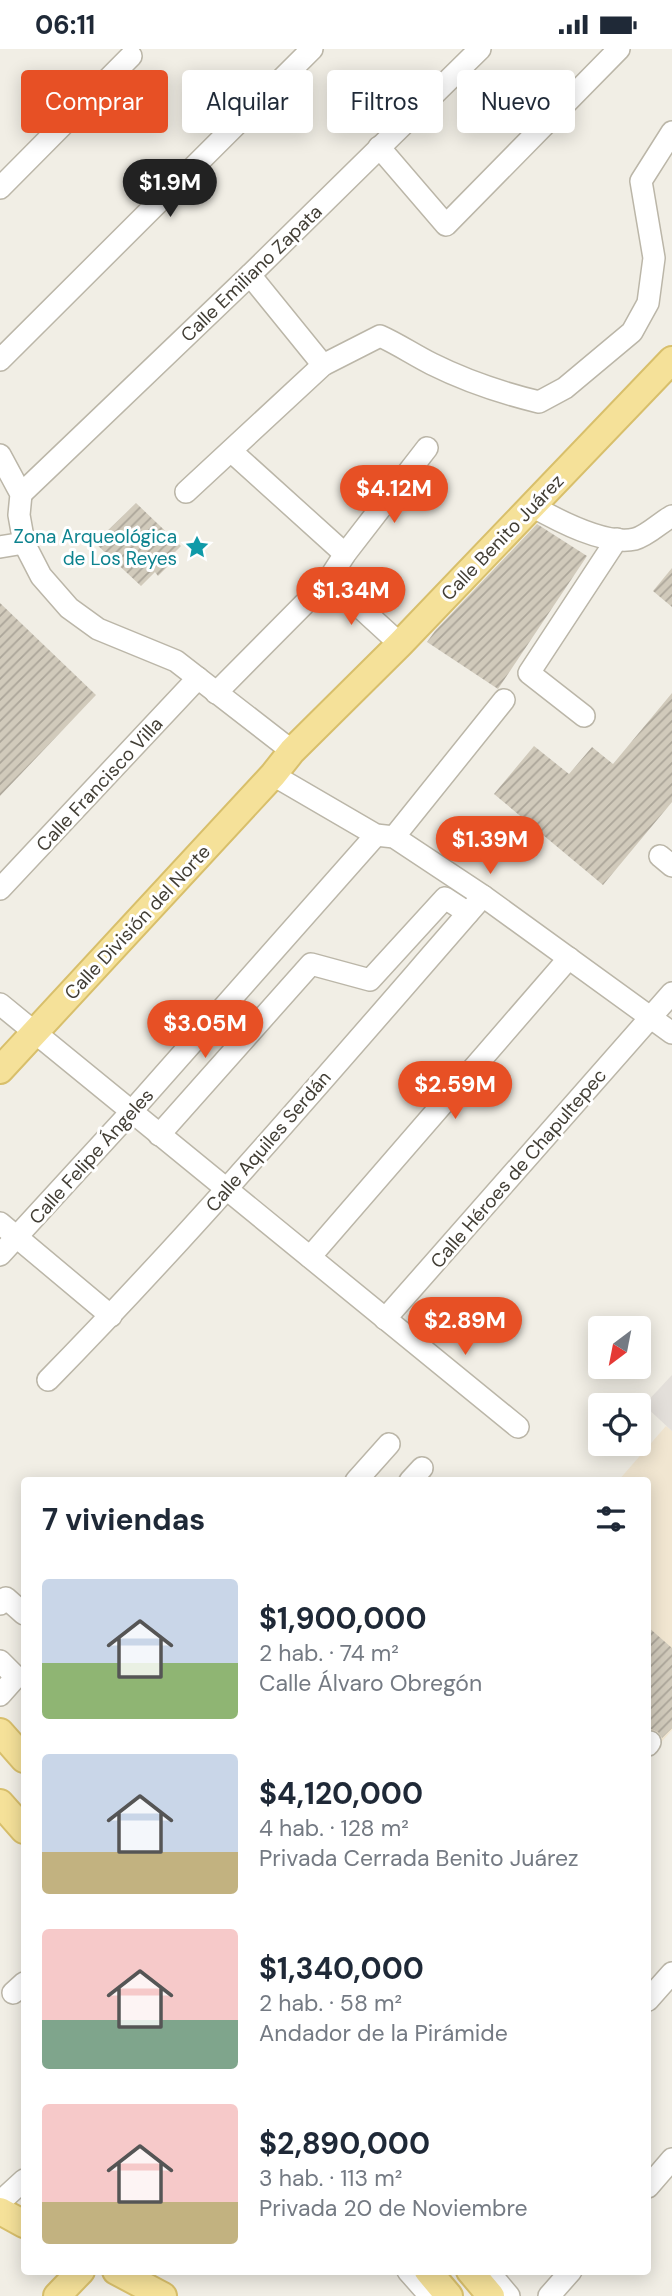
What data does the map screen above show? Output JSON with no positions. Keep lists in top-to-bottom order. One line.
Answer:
{"streets":{"main road":["Calle Benito Juárez","Calle División del Norte"],"street":["Calle Emiliano Zapata","Calle Francisco Villa","Calle Aquiles Serdán","Calle Felipe Ángeles","Calle Héroes de Chapultepec"]},"crossings":[["Calle Benito Juárez","Calle División del Norte"]],"places":{"place":["Zona Arqueológica de Los Reyes"]},"north":"bottom left","page":{"status":"06:11","chip":["Comprar","Alquilar","Filtros","Nuevo"],"price":["$1.9M","$4.12M","$1.34M","$1.39M","$3.05M","$2.59M","$2.89M"],"heading":"7 viviendas","list":[{"name":"$1,900,000","note":"2 hab. · 74 m² · Calle Álvaro Obregón"},{"name":"$4,120,000","note":"4 hab. · 128 m² · Privada Cerrada Benito Juárez"},{"name":"$1,340,000","note":"2 hab. · 58 m² · Andador de la Pirámide"},{"name":"$2,890,000","note":"3 hab. · 113 m² · Privada 20 de Noviembre"}]}}
